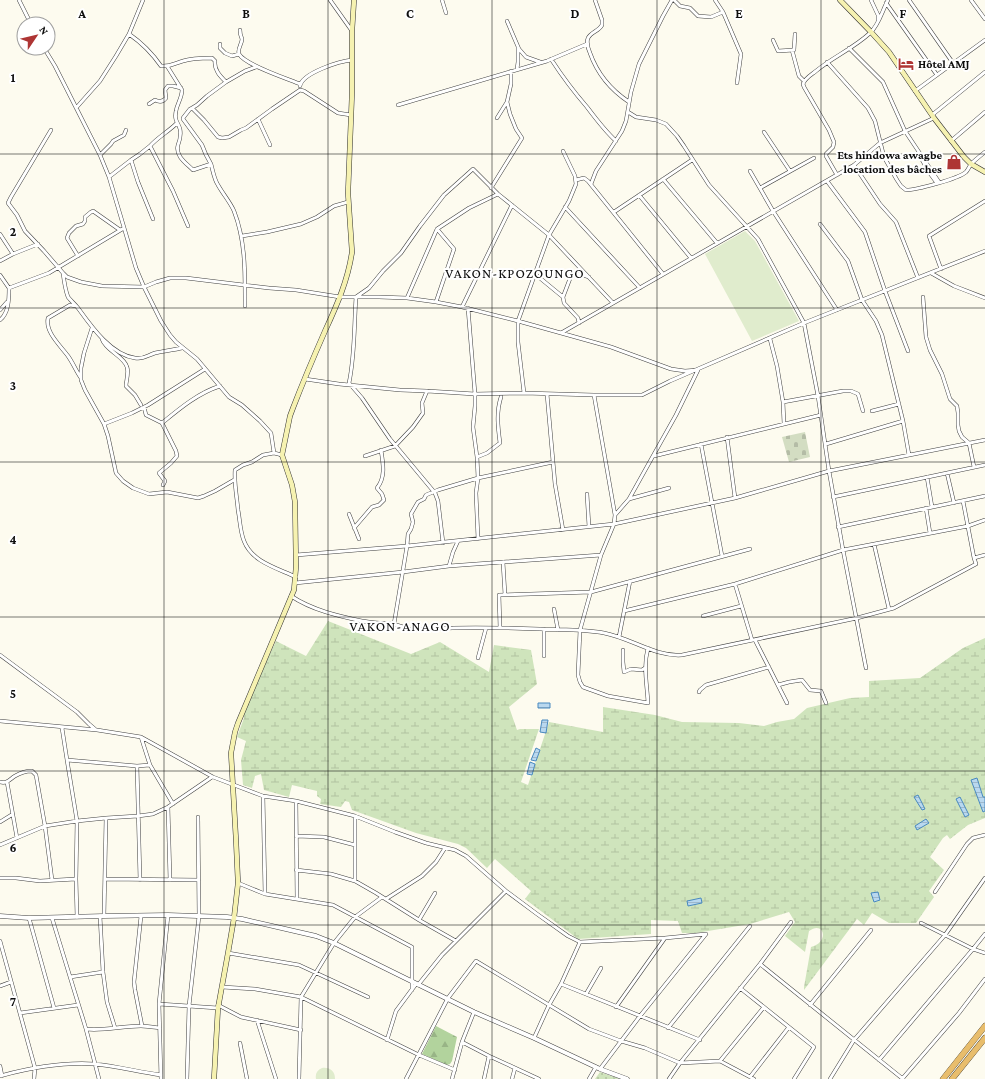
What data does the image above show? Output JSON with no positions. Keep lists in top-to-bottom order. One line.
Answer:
{"districts":["VAKON-KPOZOUNGO","VAKON-ANAGO"],"places":{"hotel":["Hôtel AMJ"],"shop":["Ets hindowa awagbe location des bâches"]},"north":"top right","grid":{"columns":["A","B","C","D","E","F"],"rows":["1","2","3","4","5","6","7"]}}
